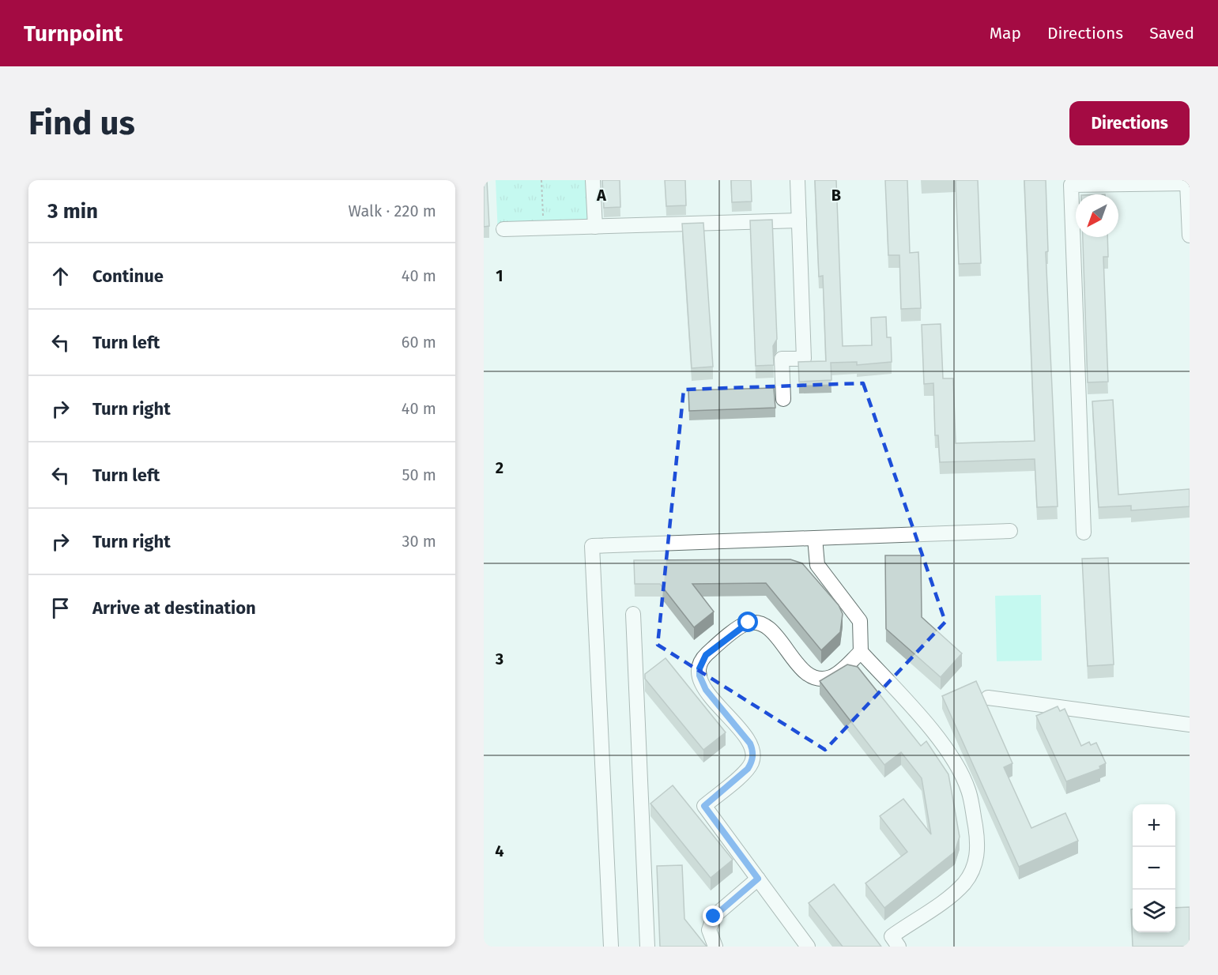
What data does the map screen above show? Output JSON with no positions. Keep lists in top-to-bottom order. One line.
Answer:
{"north":"bottom left","page":{"header":"Turnpoint","nav":["Map","Directions","Saved"],"buttons":"Directions","title":"Find us","heading":["3 min","Walk · 220 m"],"list":[["Continue","40 m"],["Turn left","60 m"],["Turn right","40 m"],["Turn left","50 m"],["Turn right","30 m"],"Arrive at destination"],"map_buttons":["+","−"]},"grid":{"columns":["A","B"],"rows":["1","2","3","4"]}}
